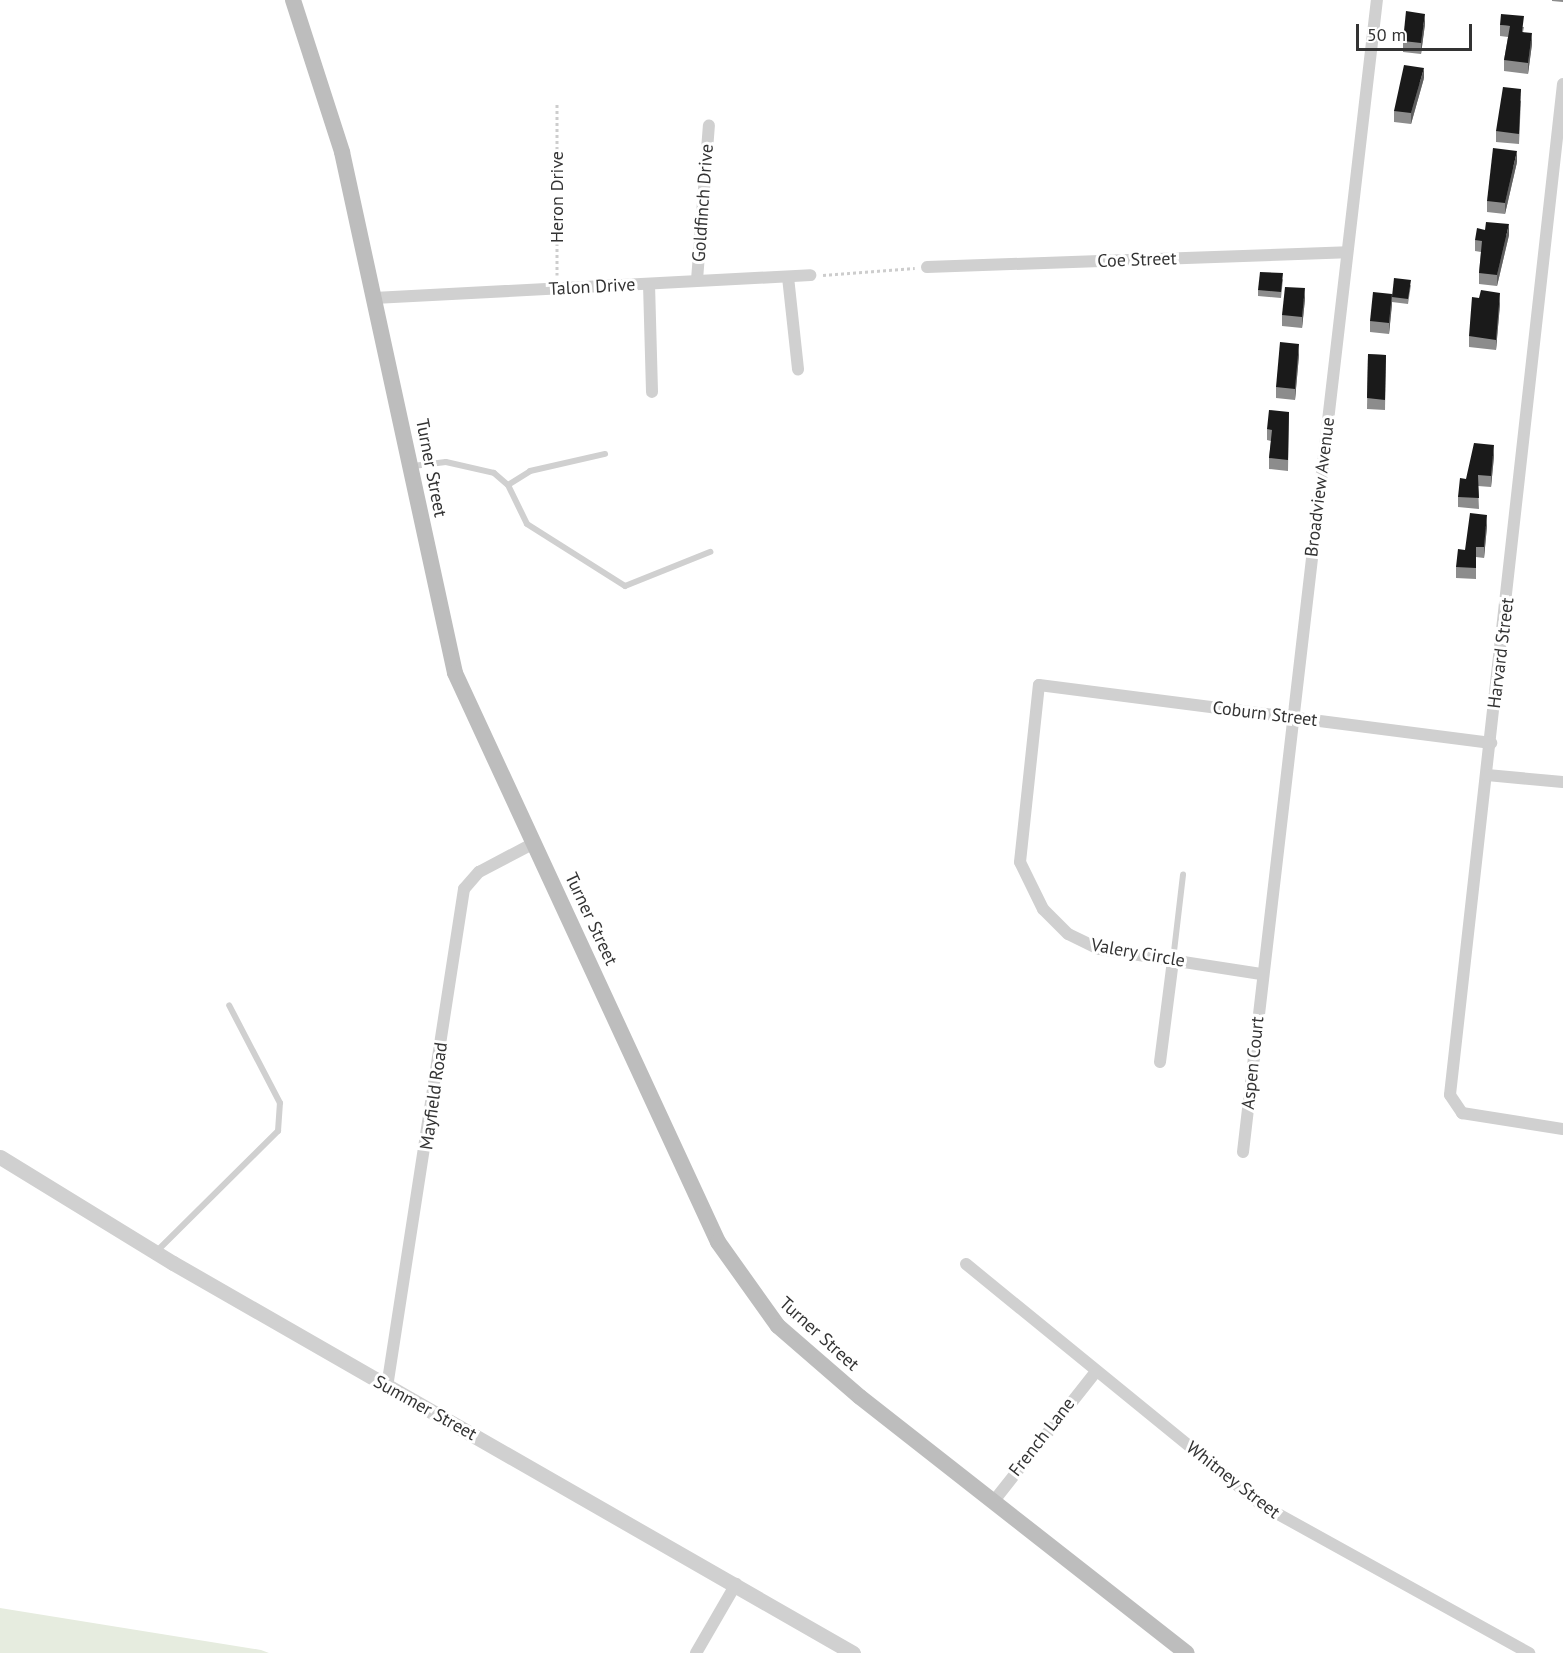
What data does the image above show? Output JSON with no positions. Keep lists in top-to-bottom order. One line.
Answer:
{"streets":{"main road":["Turner Street"],"street":["Goldfinch Drive","Coe Street","Talon Drive","Broadview Avenue","Harvard Street","Coburn Street","Valery Circle","Aspen Court","Mayfield Road","Summer Street","French Lane","Whitney Street"],"path":["Heron Drive"]},"crossings":[["Heron Drive","Talon Drive"],["Goldfinch Drive","Talon Drive"],["Coe Street","Broadview Avenue"],["Talon Drive","Turner Street"],["Turner Street","Mayfield Road"],["Turner Street","French Lane"],["Broadview Avenue","Coburn Street"],["Broadview Avenue","Valery Circle"],["Broadview Avenue","Aspen Court"],["Harvard Street","Coburn Street"],["Coburn Street","Valery Circle"],["Valery Circle","Aspen Court"],["Mayfield Road","Summer Street"],["French Lane","Whitney Street"]],"scale_bar":"50 m"}
